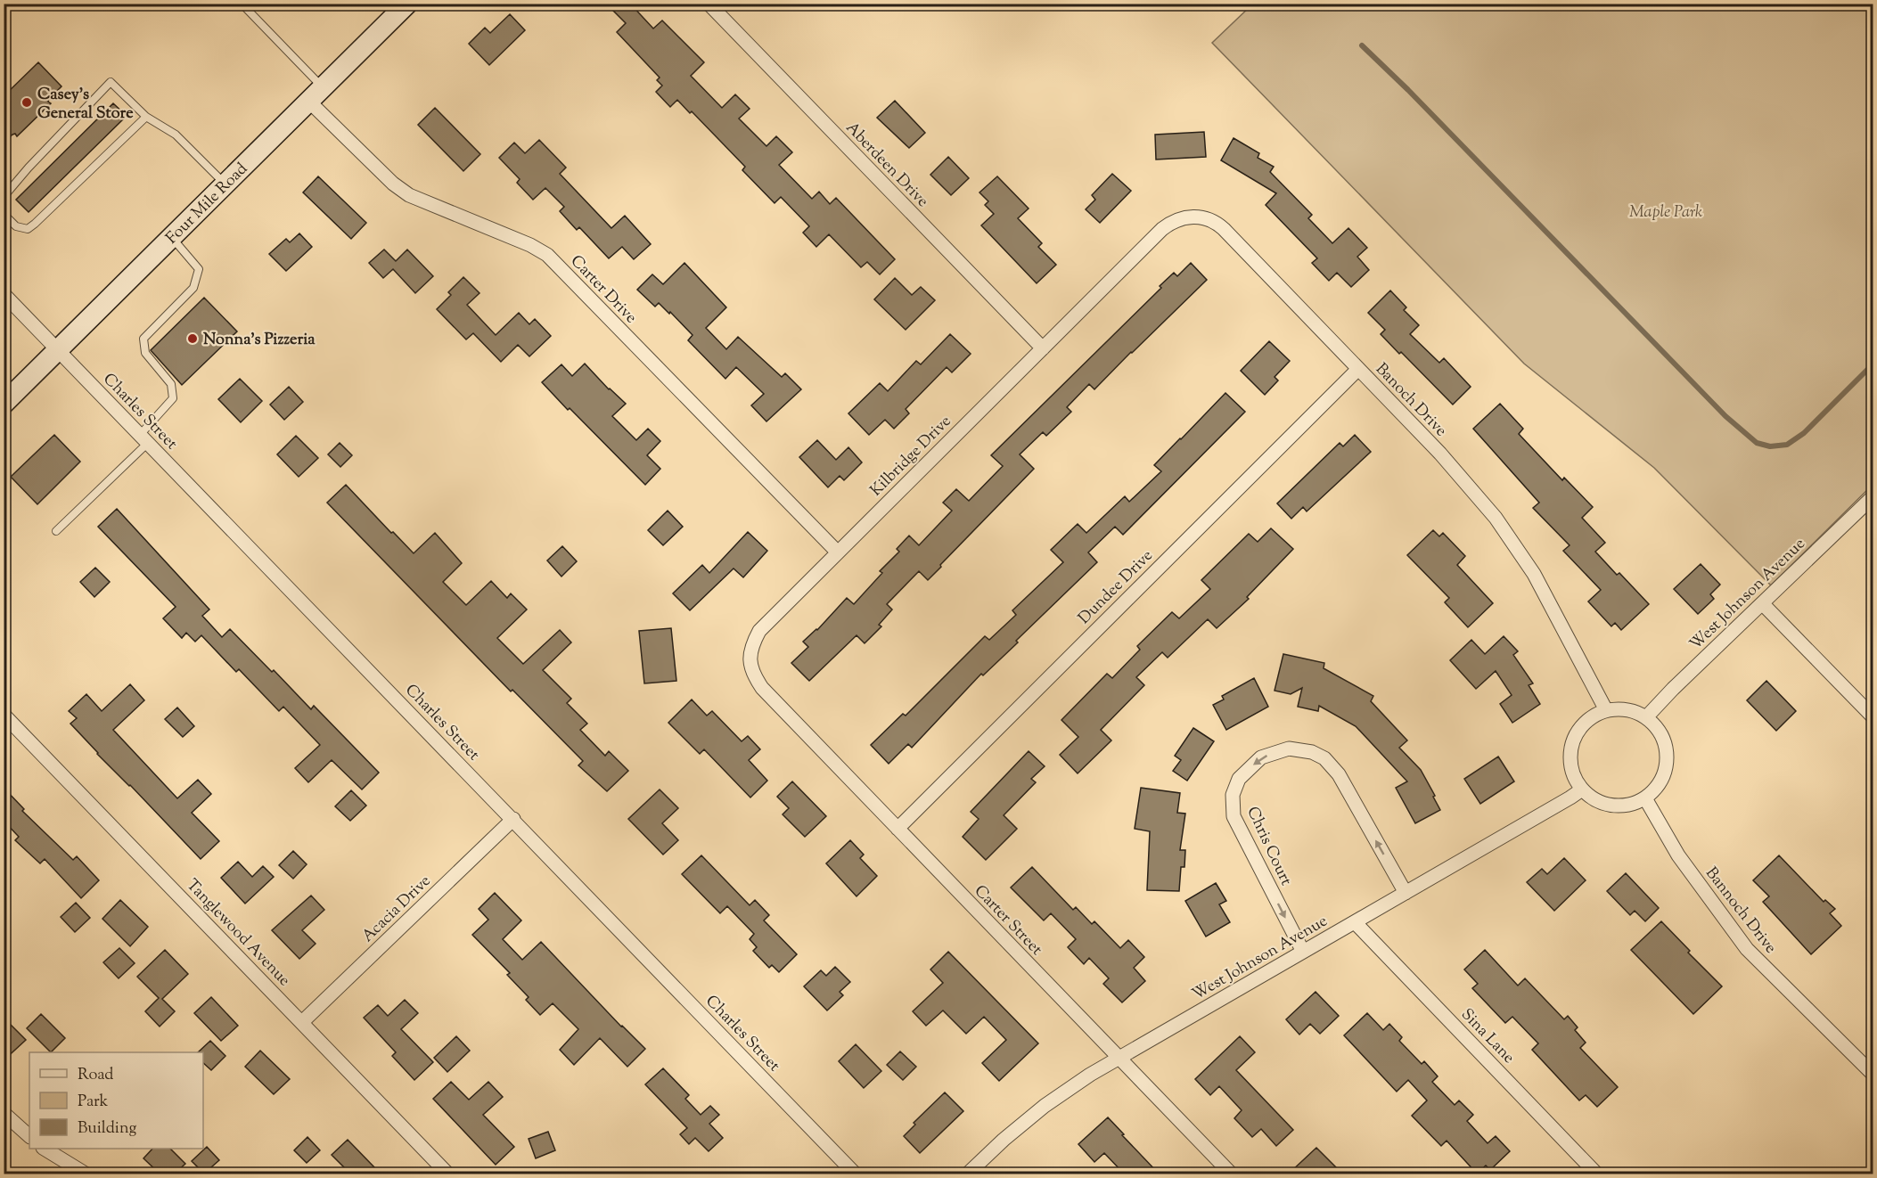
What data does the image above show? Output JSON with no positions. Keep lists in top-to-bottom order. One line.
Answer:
{"streets":{"main road":["Four Mile Road"],"street":["Aberdeen Drive","Carter Drive","Banoch Drive","Charles Street","Kilbridge Drive","Dundee Drive","West Johnson Avenue","Chris Court","Acacia Drive","Bannoch Drive","Carter Street","Tanglewood Avenue","Sina Lane"]},"crossings":[["Aberdeen Drive","Kilbridge Drive"],["Four Mile Road","Carter Drive"],["Four Mile Road","Charles Street"],["Carter Drive","Kilbridge Drive"],["Banoch Drive","Kilbridge Drive"],["Banoch Drive","Dundee Drive"],["Banoch Drive","West Johnson Avenue"],["Banoch Drive","Bannoch Drive"],["Charles Street","Acacia Drive"],["Kilbridge Drive","Carter Street"],["Dundee Drive","Carter Street"],["West Johnson Avenue","Chris Court"],["West Johnson Avenue","Bannoch Drive"],["West Johnson Avenue","Carter Street"],["West Johnson Avenue","Sina Lane"],["Acacia Drive","Tanglewood Avenue"]],"parks":["Maple Park"],"places":["Casey's General Store","Nonna's Pizzeria"],"legend":["Road","Park","Building"]}
